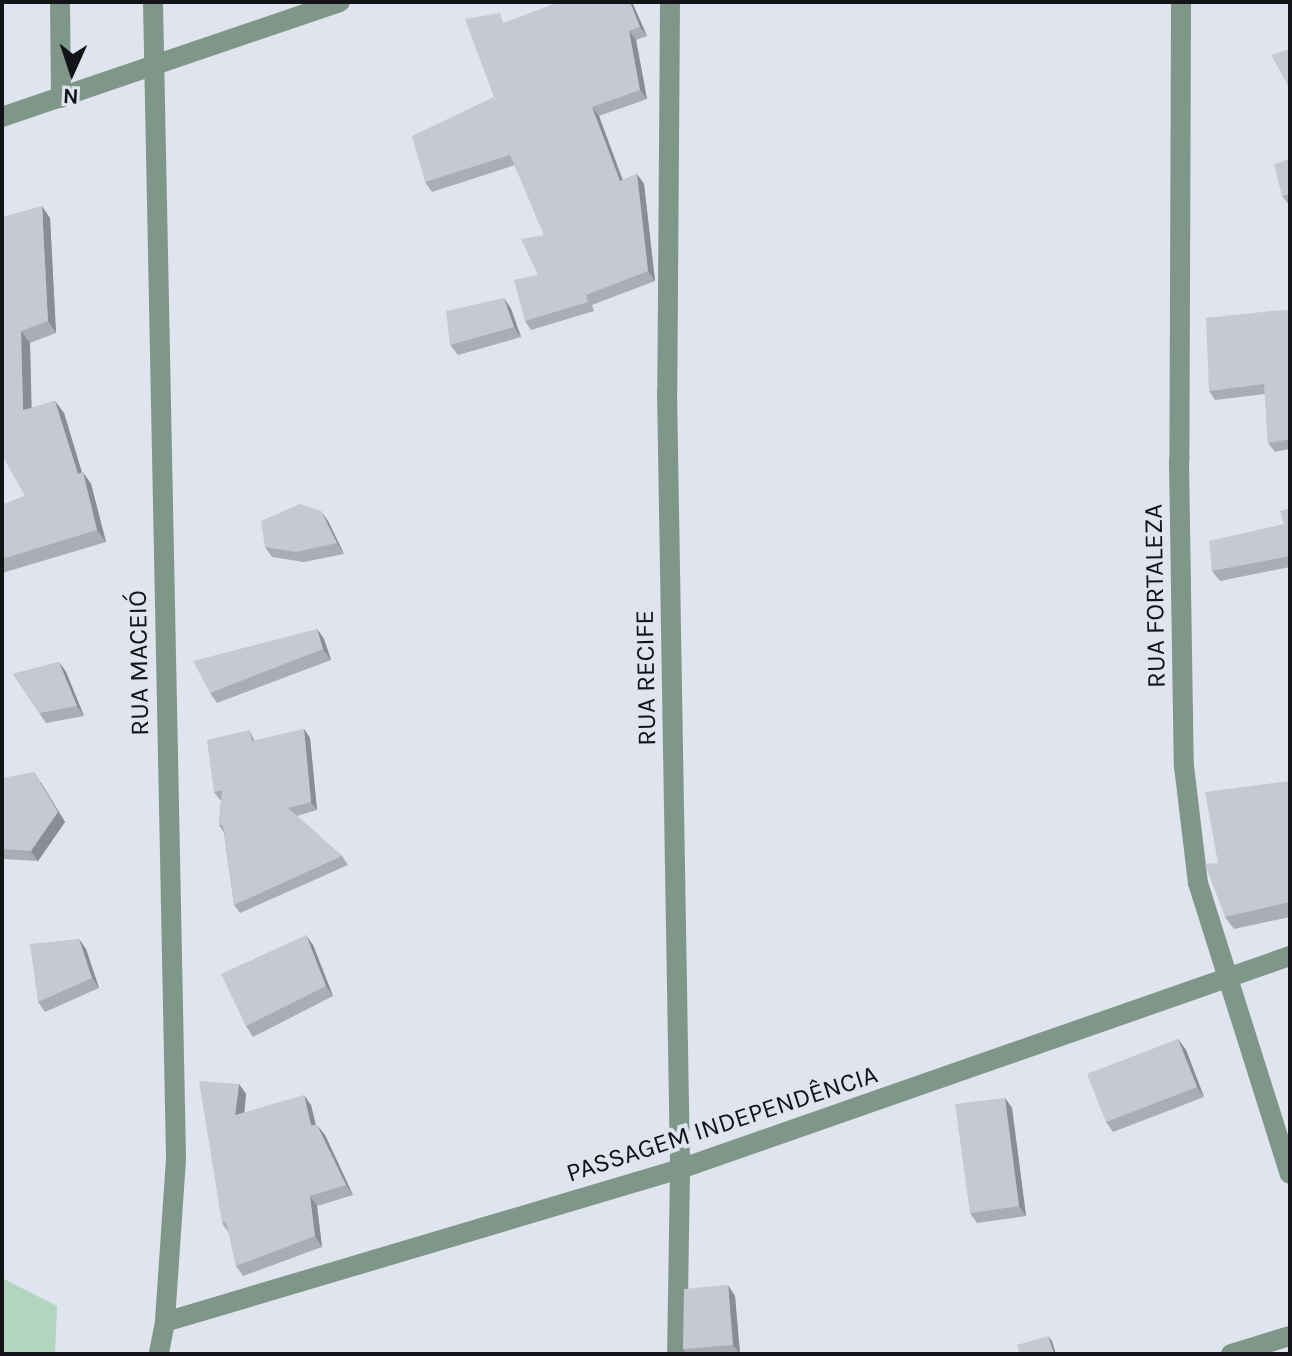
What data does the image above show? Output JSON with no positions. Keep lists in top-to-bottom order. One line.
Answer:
{"streets":{"street":["RUA FORTALEZA","RUA MACEIÓ","RUA RECIFE","PASSAGEM INDEPENDÊNCIA"]},"crossings":[["RUA FORTALEZA","PASSAGEM INDEPENDÊNCIA"],["RUA MACEIÓ","PASSAGEM INDEPENDÊNCIA"],["RUA RECIFE","PASSAGEM INDEPENDÊNCIA"]],"north":"bottom"}
